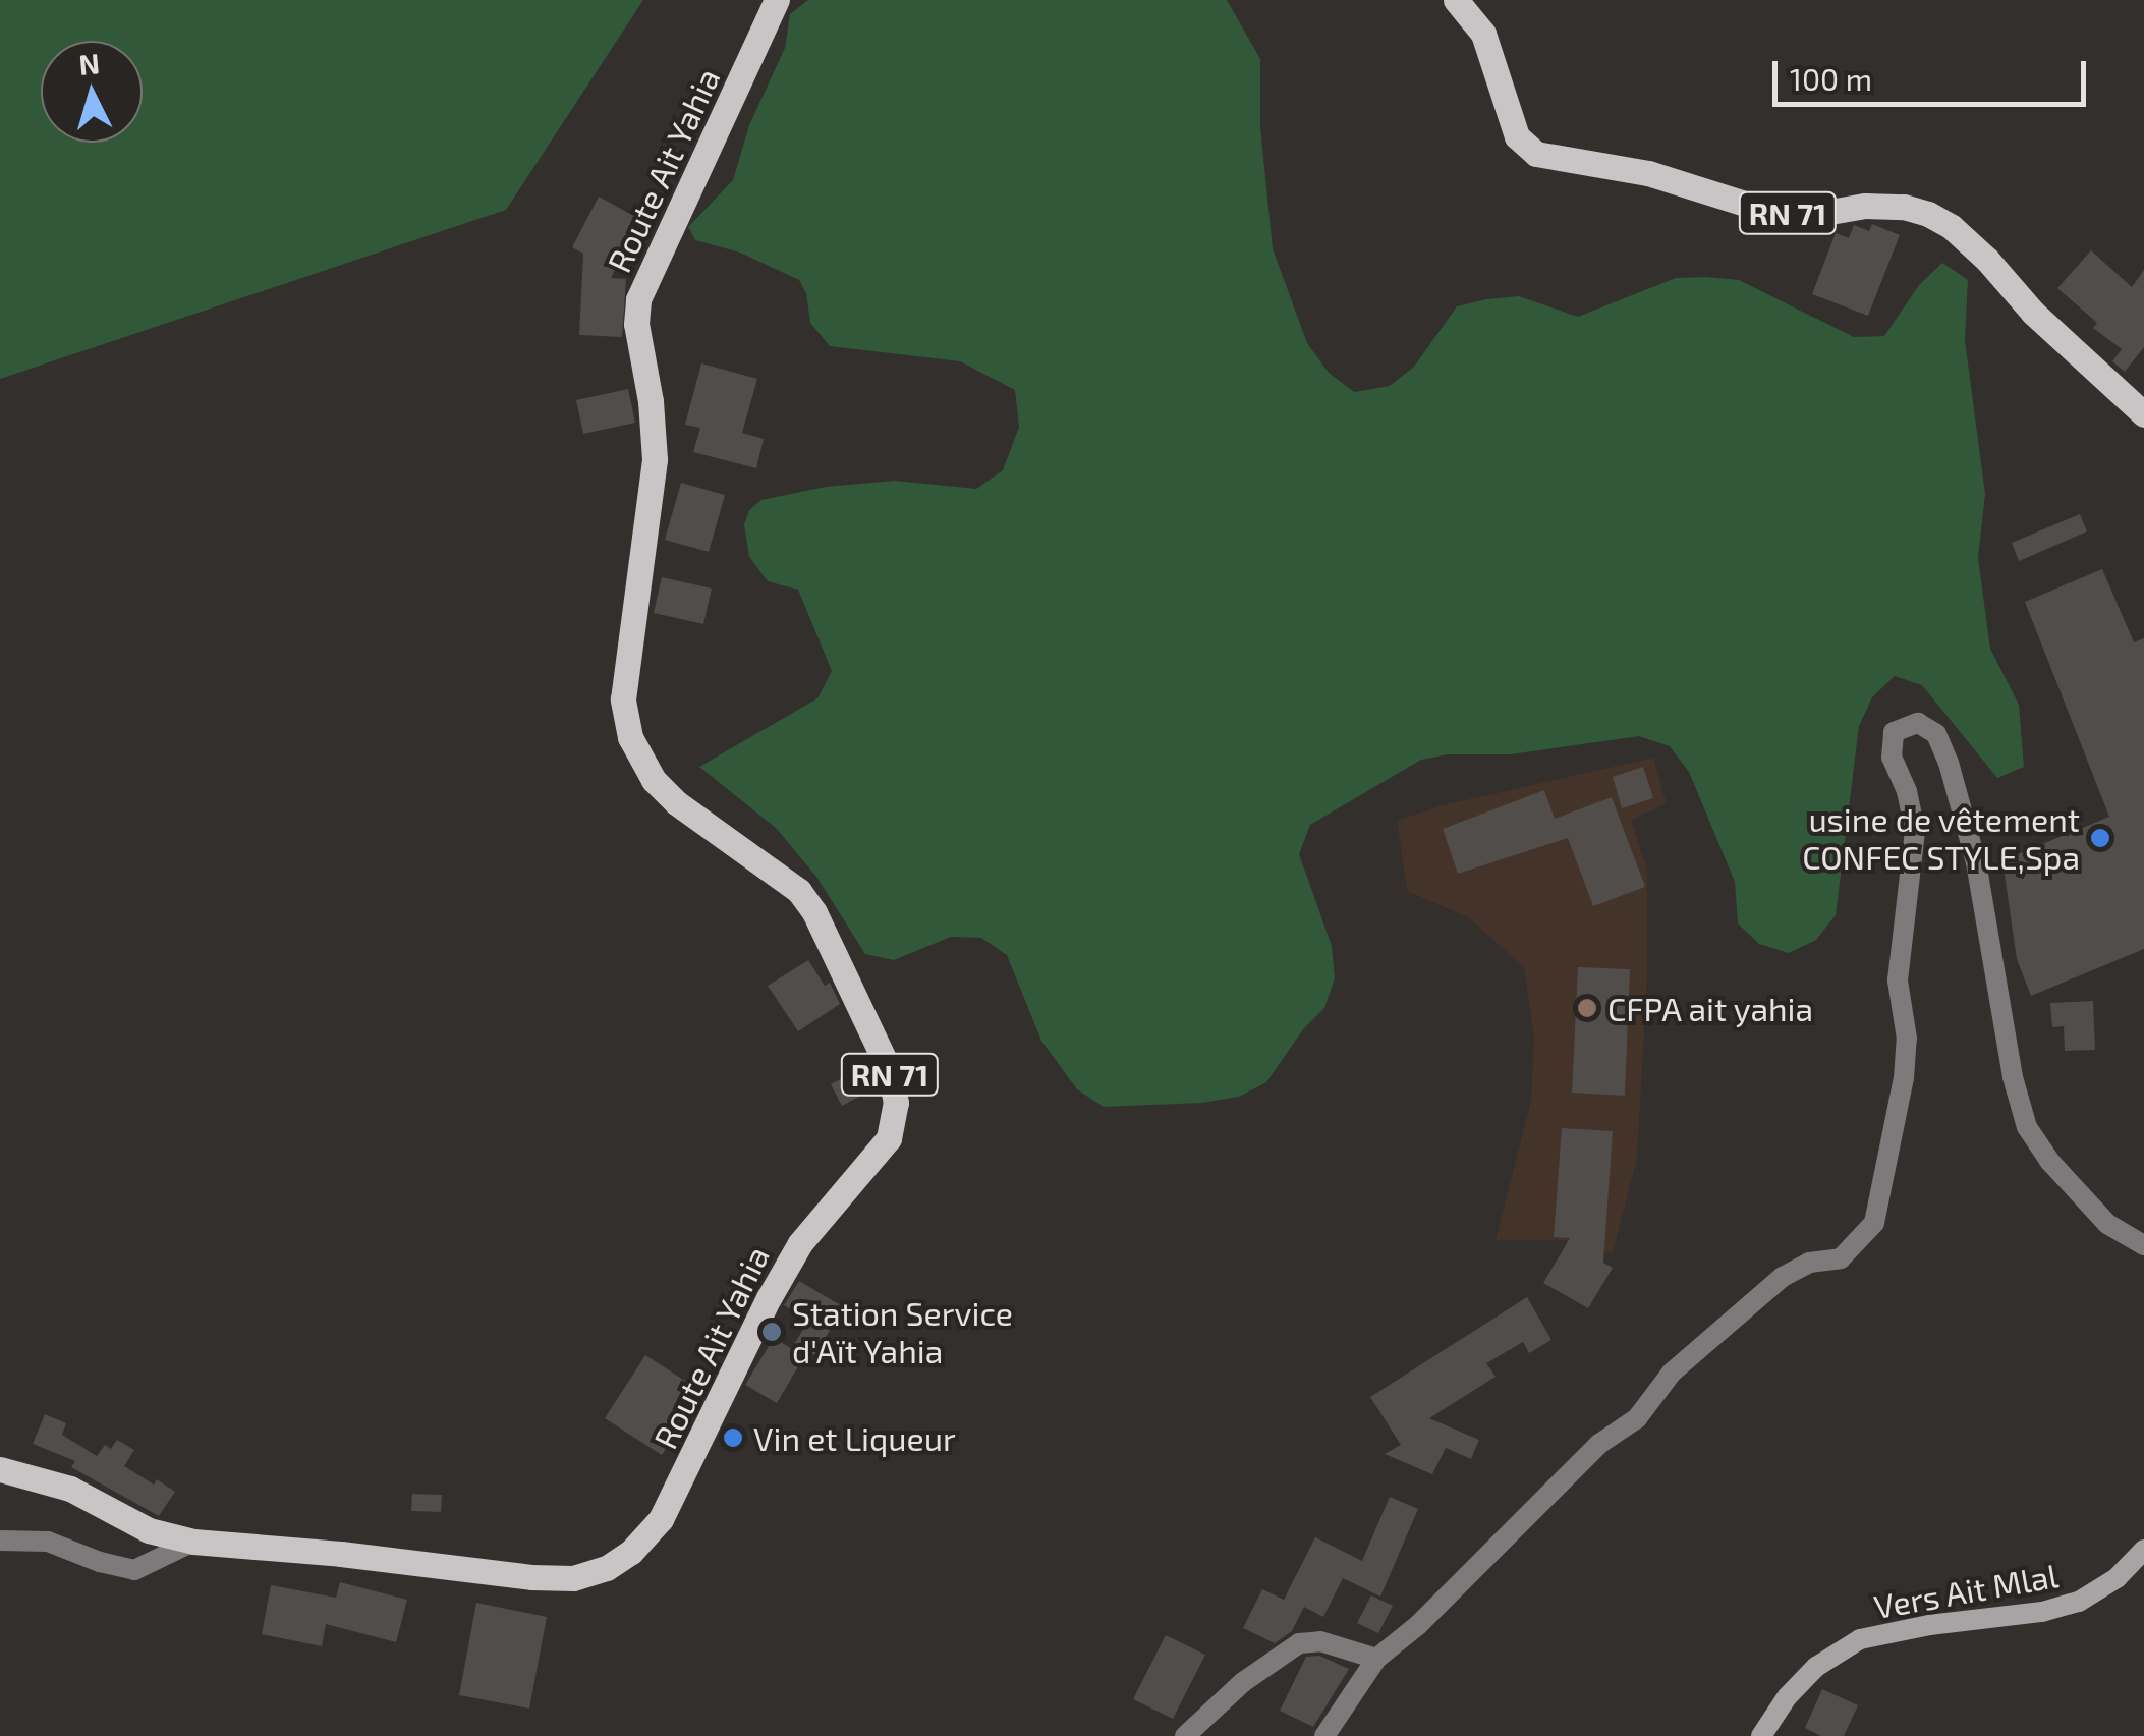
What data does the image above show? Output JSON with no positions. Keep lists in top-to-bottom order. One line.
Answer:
{"streets":{"main road":["Route Ait Yahia","RN 71"],"street":["Vers Ait Mlal"]},"places":["usine de vêtement CONFEC STYLE,Spa","CFPA ait yahia","Station Service d'Aït Yahia","Vin et Liqueur"],"scale_bar":"100 m","north":"top"}
